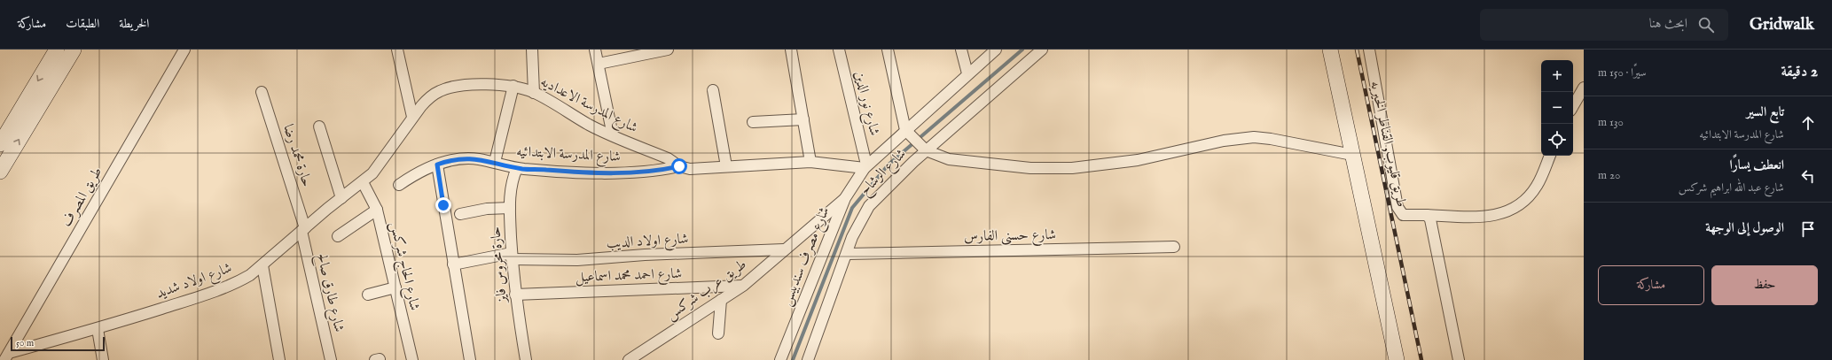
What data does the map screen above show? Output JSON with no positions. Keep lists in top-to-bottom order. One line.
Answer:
{"streets":{"street":["شارع نور الدين","شارع المدرسة الاعداديه","طريق قليوب, القناطر الخيريه","شارع المدرسة الابتدائيه","حارة محمد رضا","شارع الرشاح","طريق المصرف","شارع حسنى الفارس","شارع اولاد الديب","شارع مصرف سندبيس","حارة محروس فايز","شارع الحاج شركس","شارع احمد محمد اسماعيل","شارع اولاد شديد","طريق عرب شركس","شارع طارق صالح"]},"crossings":[["شارع نور الدين","شارع المدرسة الاعداديه"],["شارع نور الدين","شارع مصرف سندبيس"],["شارع المدرسة الاعداديه","شارع المدرسة الابتدائيه"],["شارع المدرسة الاعداديه","شارع مصرف سندبيس"],["شارع المدرسة الاعداديه","شارع اولاد شديد"],["شارع المدرسة الابتدائيه","حارة محروس فايز"],["حارة محمد رضا","شارع اولاد شديد"],["حارة محمد رضا","شارع طارق صالح"],["شارع الرشاح","شارع حسنى الفارس"],["طريق المصرف","شارع اولاد شديد"],["شارع اولاد الديب","حارة محروس فايز"],["شارع اولاد الديب","طريق عرب شركس"],["شارع مصرف سندبيس","طريق عرب شركس"],["حارة محروس فايز","شارع احمد محمد اسماعيل"],["شارع الحاج شركس","شارع اولاد شديد"],["شارع احمد محمد اسماعيل","طريق عرب شركس"],["شارع اولاد شديد","شارع طارق صالح"]],"scale_bar":"50 m","page":{"header":"Gridwalk","search":"ابحث هنا","nav":["الخريطة","الطبقات","مشاركة"],"heading":["2 دقيقة","سيرًا · 150 m"],"map_buttons":["+","−"],"list":[["تابع السير","شارع المدرسة الابتدائيه","130 m"],["انعطف يسارًا","شارع عبد الله ابراهيم شركس","20 m"],"الوصول إلى الوجهة"],"buttons":["حفظ","مشاركة"],"scale":"50 m"}}
